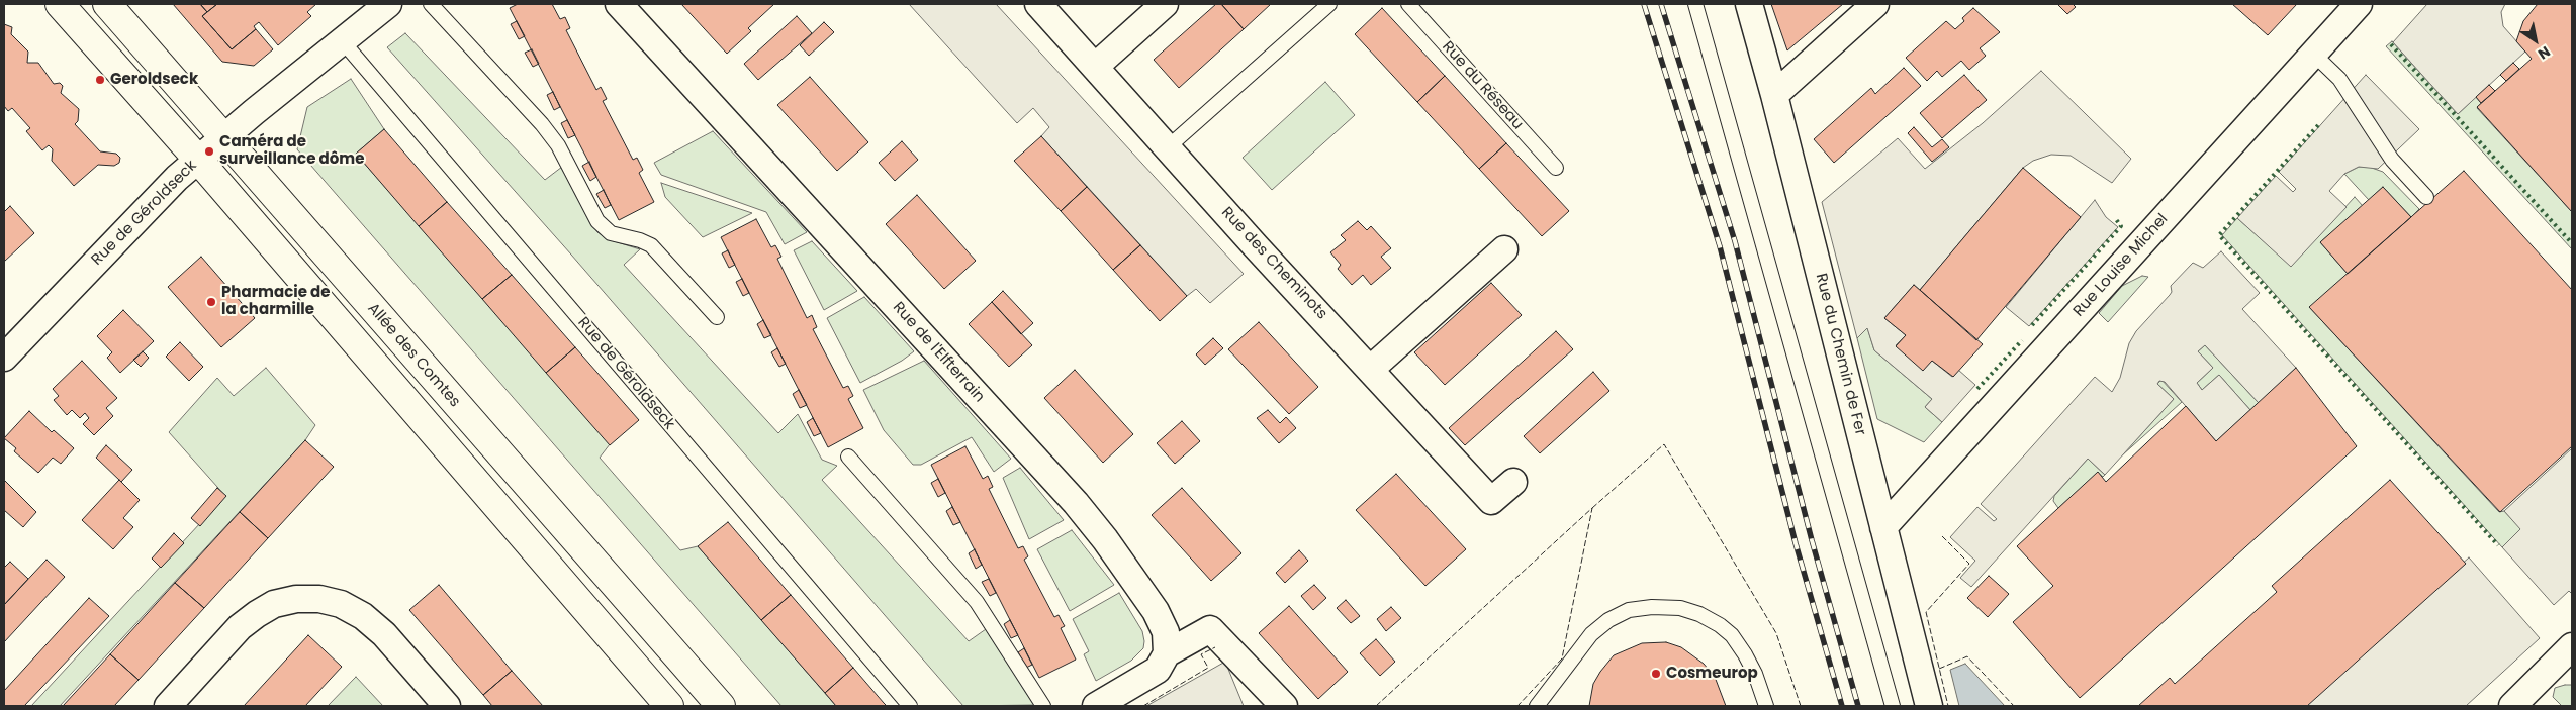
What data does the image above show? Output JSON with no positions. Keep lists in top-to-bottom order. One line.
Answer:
{"streets":{"street":["Rue de Géroldseck","Rue des Cheminots","Rue Louise Michel","Rue de l'Elfterrain","Rue du Chemin de Fer","Allée des Comtes"],"lane":["Rue du Réseau"]},"crossings":[["Rue de Géroldseck","Allée des Comtes"],["Rue Louise Michel","Rue du Chemin de Fer"]],"places":["Geroldseck","Caméra de surveillance dôme","Pharmacie de la charmille","Cosmeurop"],"north":"bottom right"}
